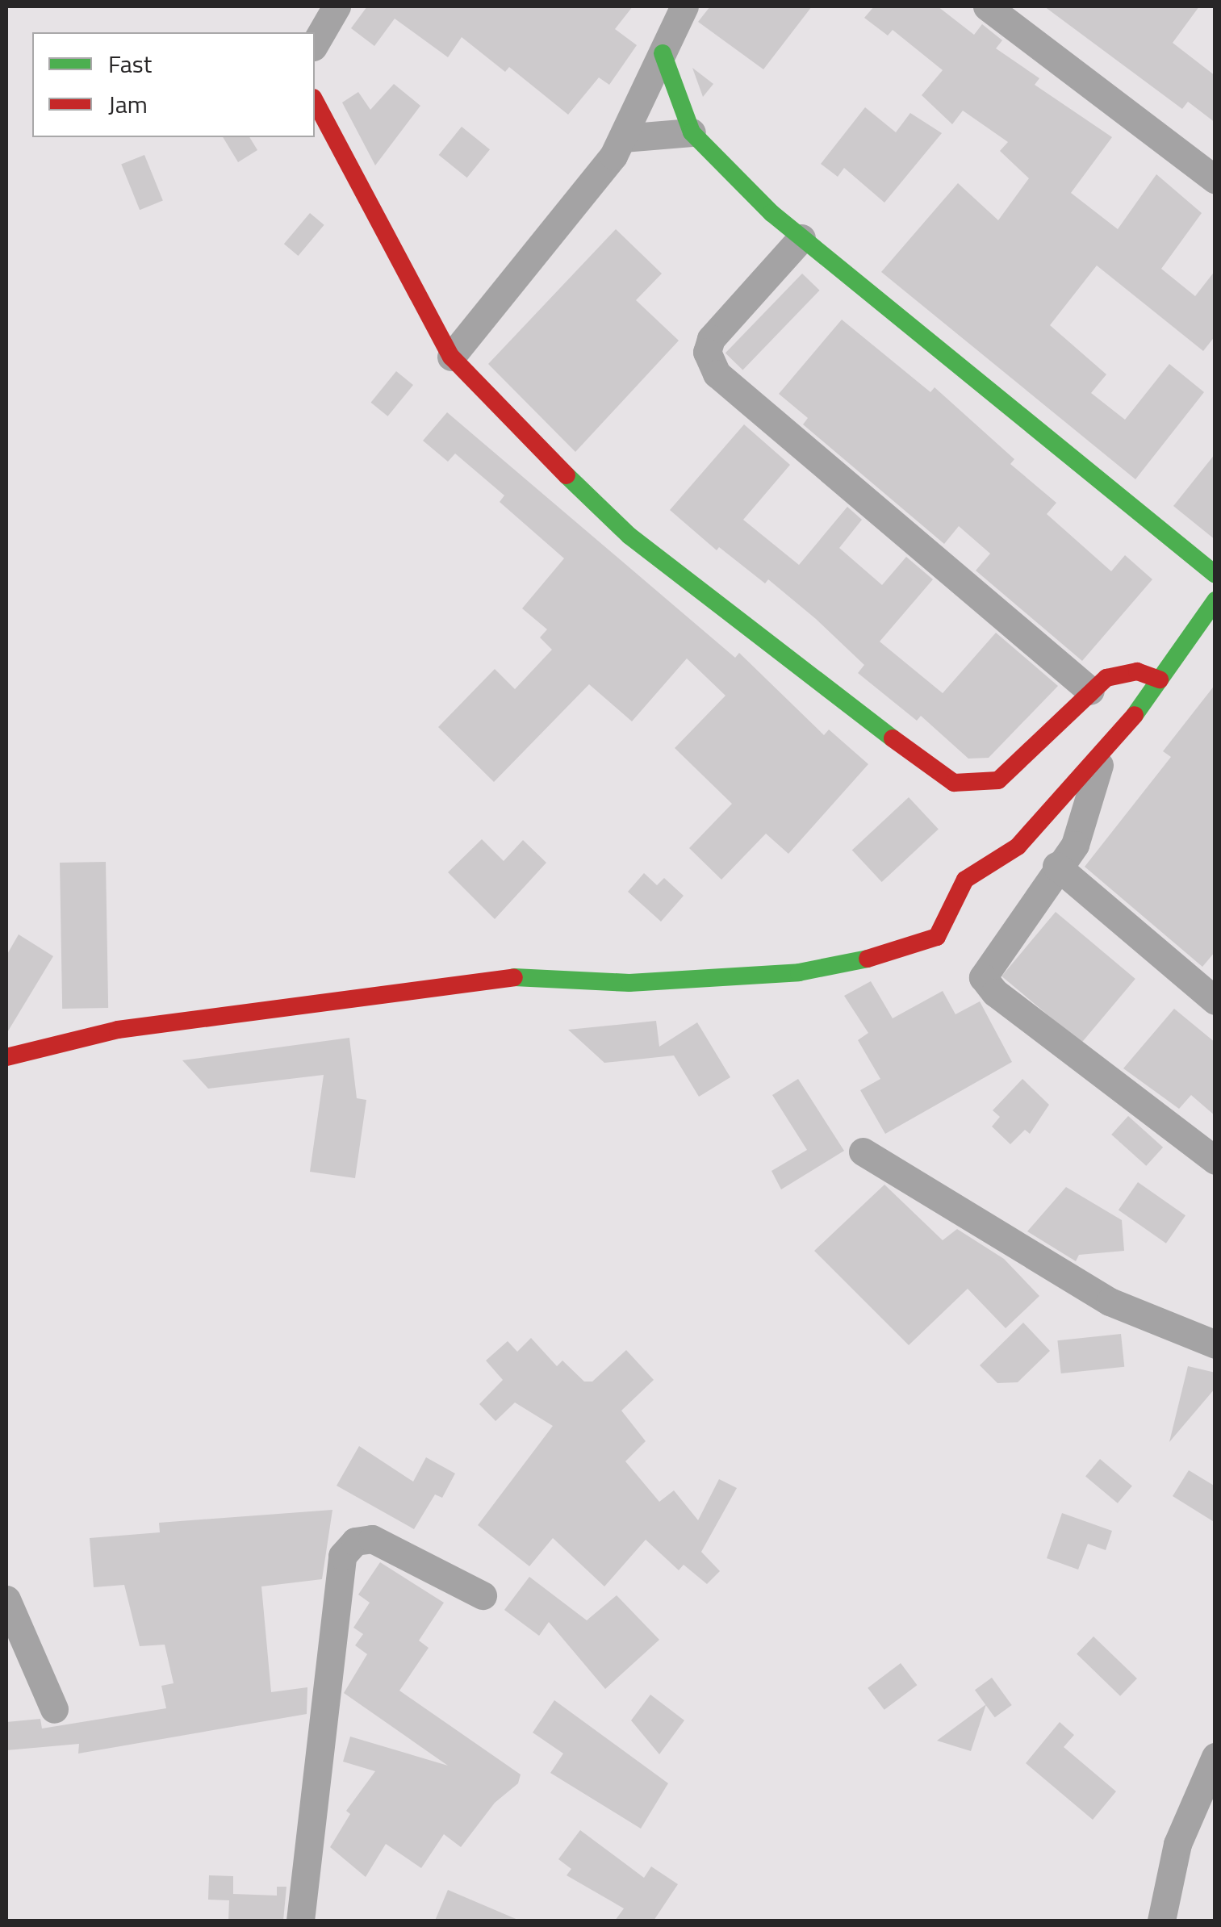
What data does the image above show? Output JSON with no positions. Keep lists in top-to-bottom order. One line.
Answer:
{"legend":["Fast","Jam"]}
